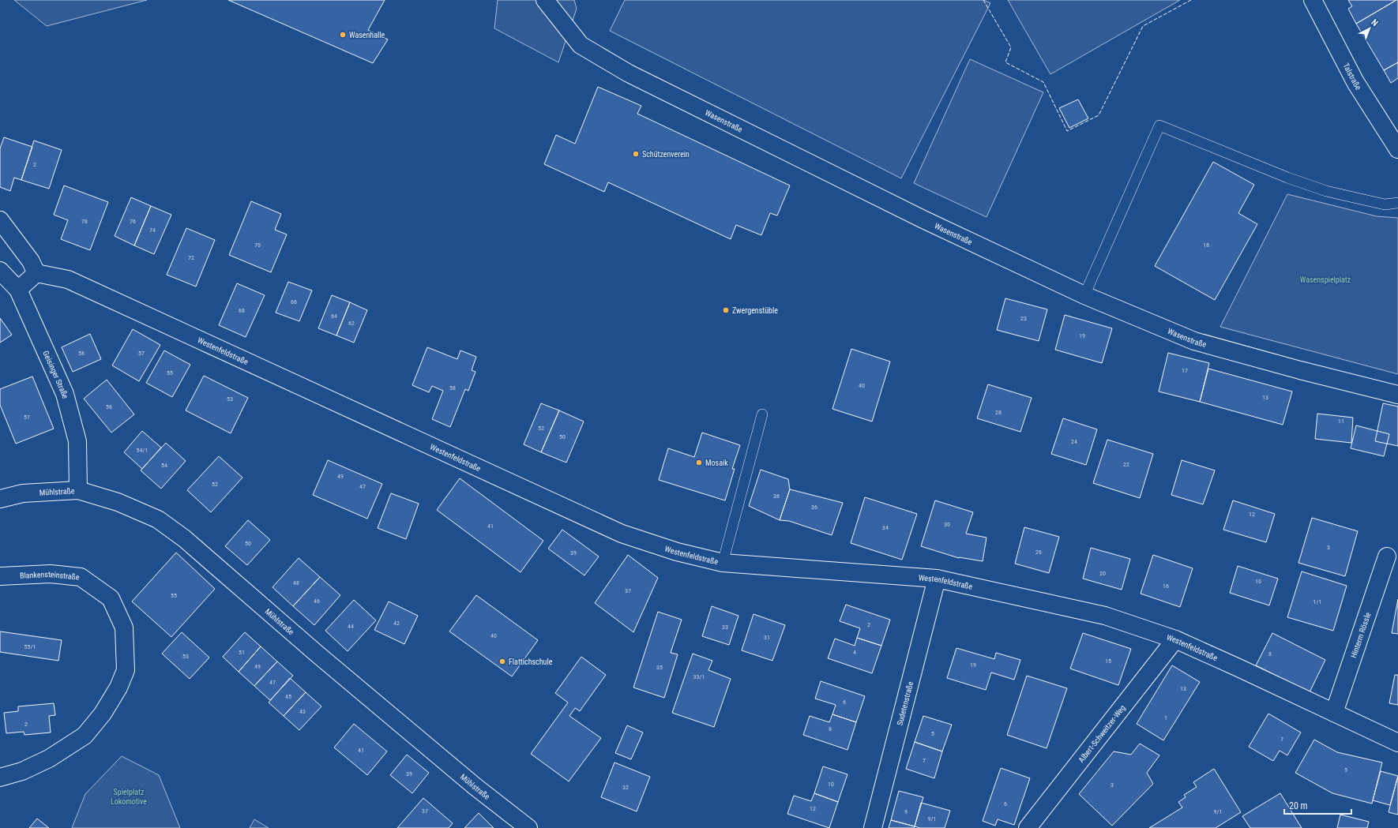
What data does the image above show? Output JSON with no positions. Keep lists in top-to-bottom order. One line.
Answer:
{"streets":{"street":["Talstraße","Wasenstraße","Westenfeldstraße","Geisinger Straße","Mühlstraße","Blankensteinstraße","Hinterm Rössle","Sudetenstraße","Albert-Schweitzer-Weg"]},"crossings":[["Westenfeldstraße","Hinterm Rössle"],["Westenfeldstraße","Sudetenstraße"],["Westenfeldstraße","Albert-Schweitzer-Weg"],["Geisinger Straße","Mühlstraße"]],"parks":["Wasenspielplatz","Spielplatz Lokomotive"],"places":["Wasenhalle","Schützenverein","Zwergenstüble","Mosaik","Flattichschule"],"house_numbers":["2","78","76","74","70","18","72","66","68","64","23","62","19","58","57","17","55","40","58","13","53","56","28","57","11","52","50","24","54/1","22","54","49","52","47","38","36","12","30","41","34","50","3","26","39","20","10","48","16","37","55","46","1/1","42","2","44","33","40","31","55/1","51","4","8","53","15","19","49","35","33/1","47","13","45","6","43","1","2","8","5","7","41","7","5","39","10","3","32","6","12","37","9","9/1","9/1"],"scale_bar":"20 m","north":"top right"}
